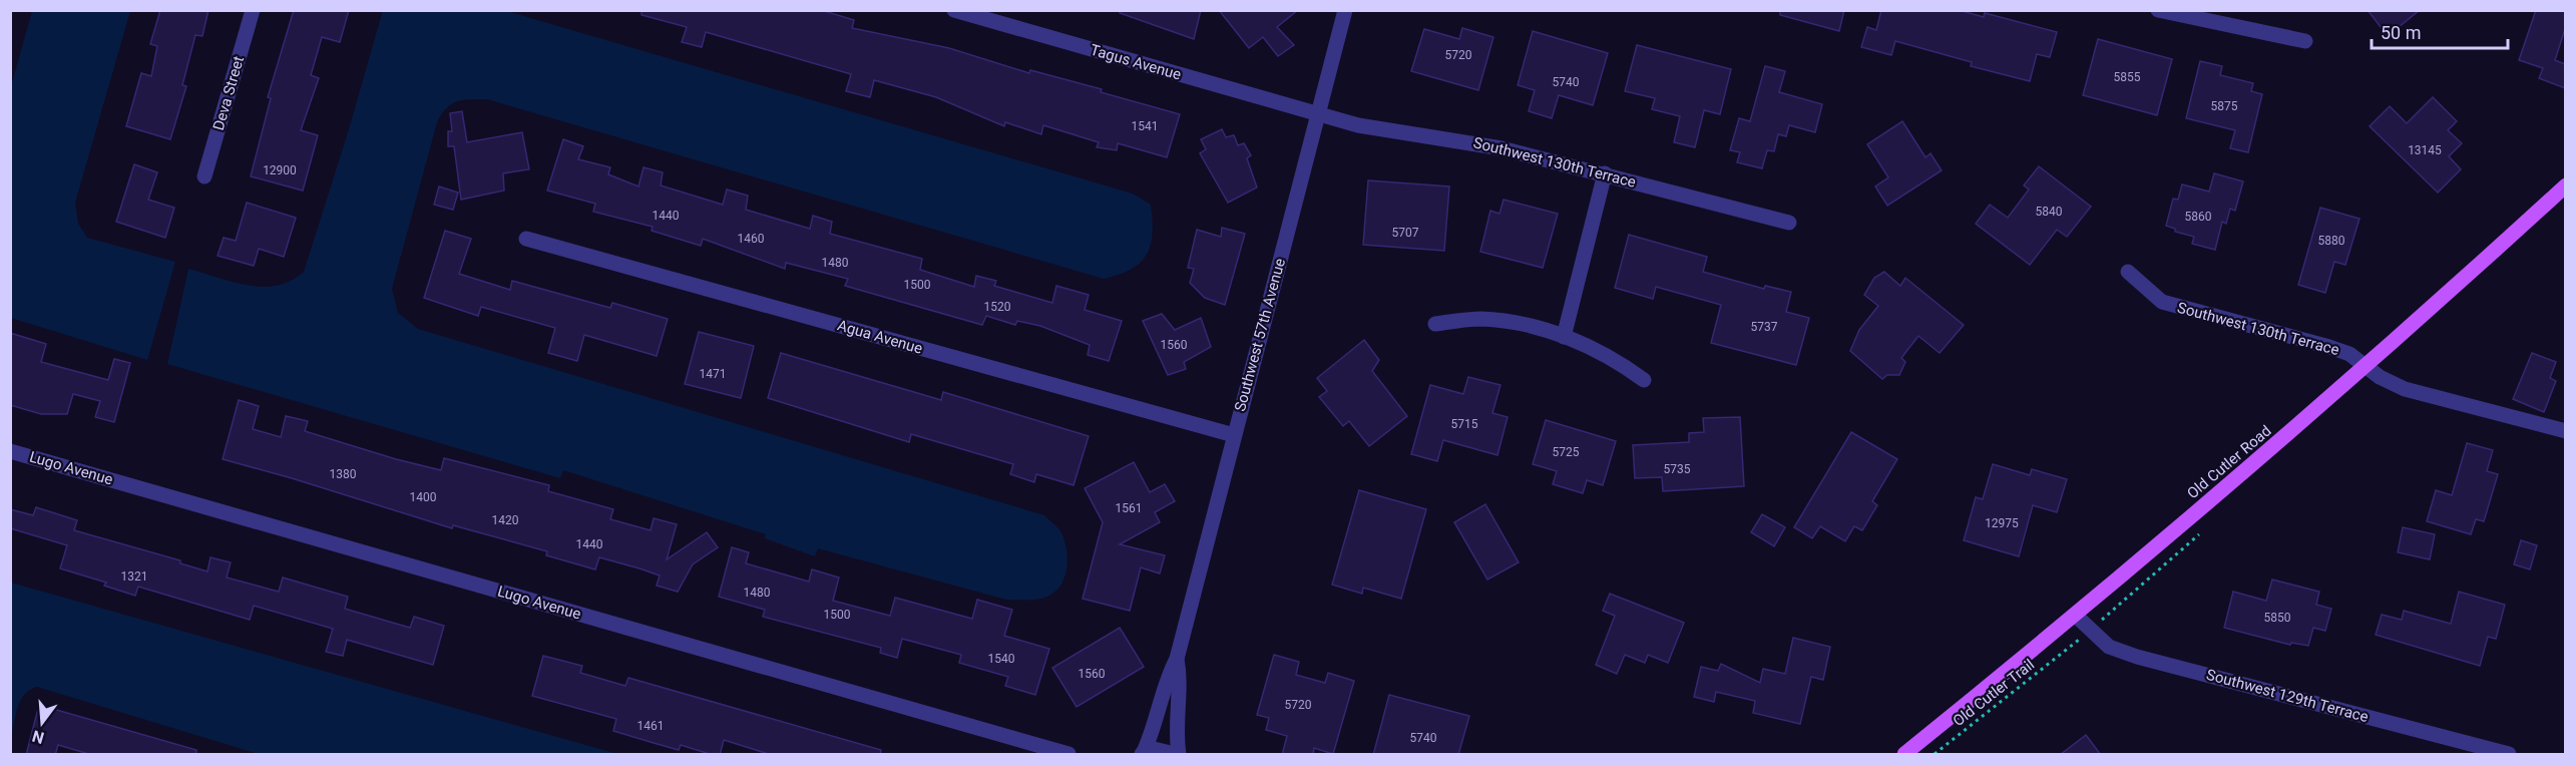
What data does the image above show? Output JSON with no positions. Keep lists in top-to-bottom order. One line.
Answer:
{"streets":{"main road":["Old Cutler Road"],"street":["Tagus Avenue","Deva Street","Southwest 130th Terrace","Southwest 57th Avenue","Agua Avenue","Lugo Avenue","Southwest 129th Terrace"],"path":["Old Cutler Trail"]},"crossings":[["Tagus Avenue","Southwest 130th Terrace"],["Tagus Avenue","Southwest 57th Avenue"],["Southwest 130th Terrace","Southwest 57th Avenue"],["Southwest 130th Terrace","Old Cutler Road"],["Southwest 57th Avenue","Agua Avenue"],["Old Cutler Road","Southwest 129th Terrace"]],"house_numbers":["5720","5855","5740","5875","1541","13145","12900","5840","1440","5860","5707","1460","5880","1480","1500","1520","5737","1560","1471","5715","5725","5735","1380","1400","1561","1420","12975","1440","1321","1480","1500","5850","1540","1560","5720","1461","5740"],"scale_bar":"50 m","north":"bottom"}
